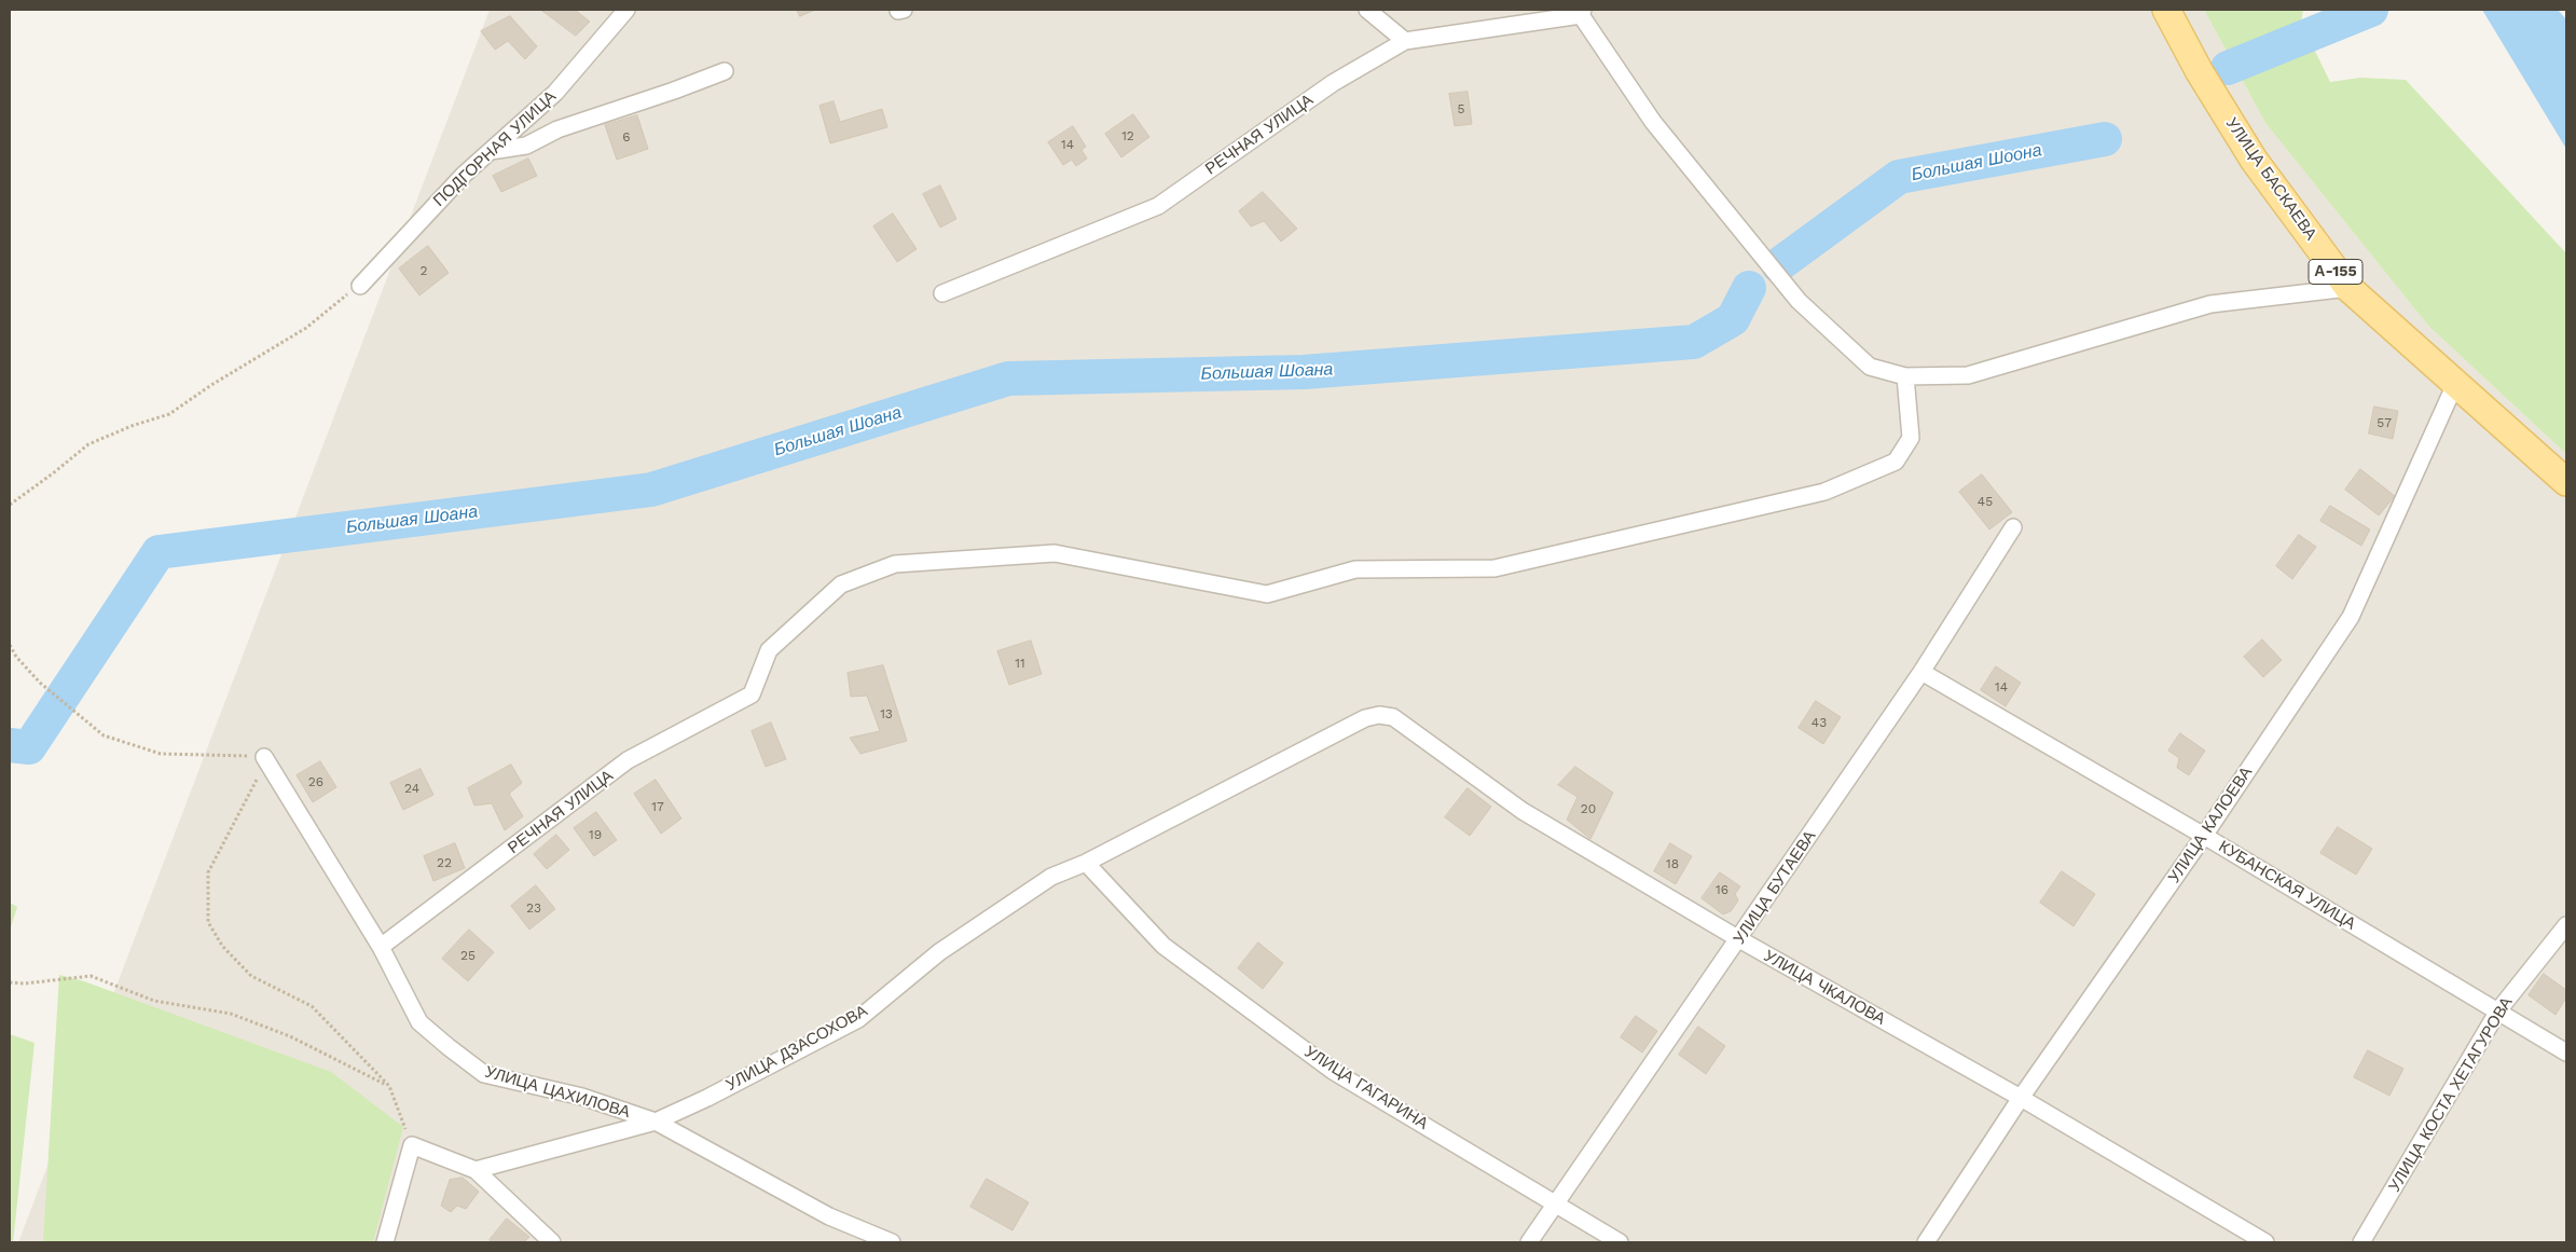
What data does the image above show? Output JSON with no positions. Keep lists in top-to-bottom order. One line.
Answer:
{"streets":{"main road":["УЛИЦА БАСКАЕВА","А-155"],"street":["РЕЧНАЯ УЛИЦА","ПОДГОРНАЯ УЛИЦА","УЛИЦА КАЛОЕВА","КУБАНСКАЯ УЛИЦА","УЛИЦА БУТАЕВА","УЛИЦА ЧКАЛОВА","УЛИЦА ДЗАСОХОВА","УЛИЦА ГАГАРИНА","УЛИЦА ЦАХИЛОВА","УЛИЦА КОСТА ХЕТАГУРОВА"]},"crossings":[["РЕЧНАЯ УЛИЦА","УЛИЦА ЦАХИЛОВА"],["УЛИЦА БАСКАЕВА","УЛИЦА КАЛОЕВА"],["УЛИЦА КАЛОЕВА","КУБАНСКАЯ УЛИЦА"],["УЛИЦА КАЛОЕВА","УЛИЦА ЧКАЛОВА"],["КУБАНСКАЯ УЛИЦА","УЛИЦА БУТАЕВА"],["КУБАНСКАЯ УЛИЦА","УЛИЦА КОСТА ХЕТАГУРОВА"],["УЛИЦА БУТАЕВА","УЛИЦА ЧКАЛОВА"],["УЛИЦА БУТАЕВА","УЛИЦА ГАГАРИНА"],["УЛИЦА ЧКАЛОВА","УЛИЦА ДЗАСОХОВА"],["УЛИЦА ДЗАСОХОВА","УЛИЦА ГАГАРИНА"],["УЛИЦА ДЗАСОХОВА","УЛИЦА ЦАХИЛОВА"]],"water":["Большая Шоона","Большая Шоана"],"house_numbers":["5","12","6","14","2","57","45","11","14","13","43","26","24","17","20","19","22","18","16","23","25"]}
